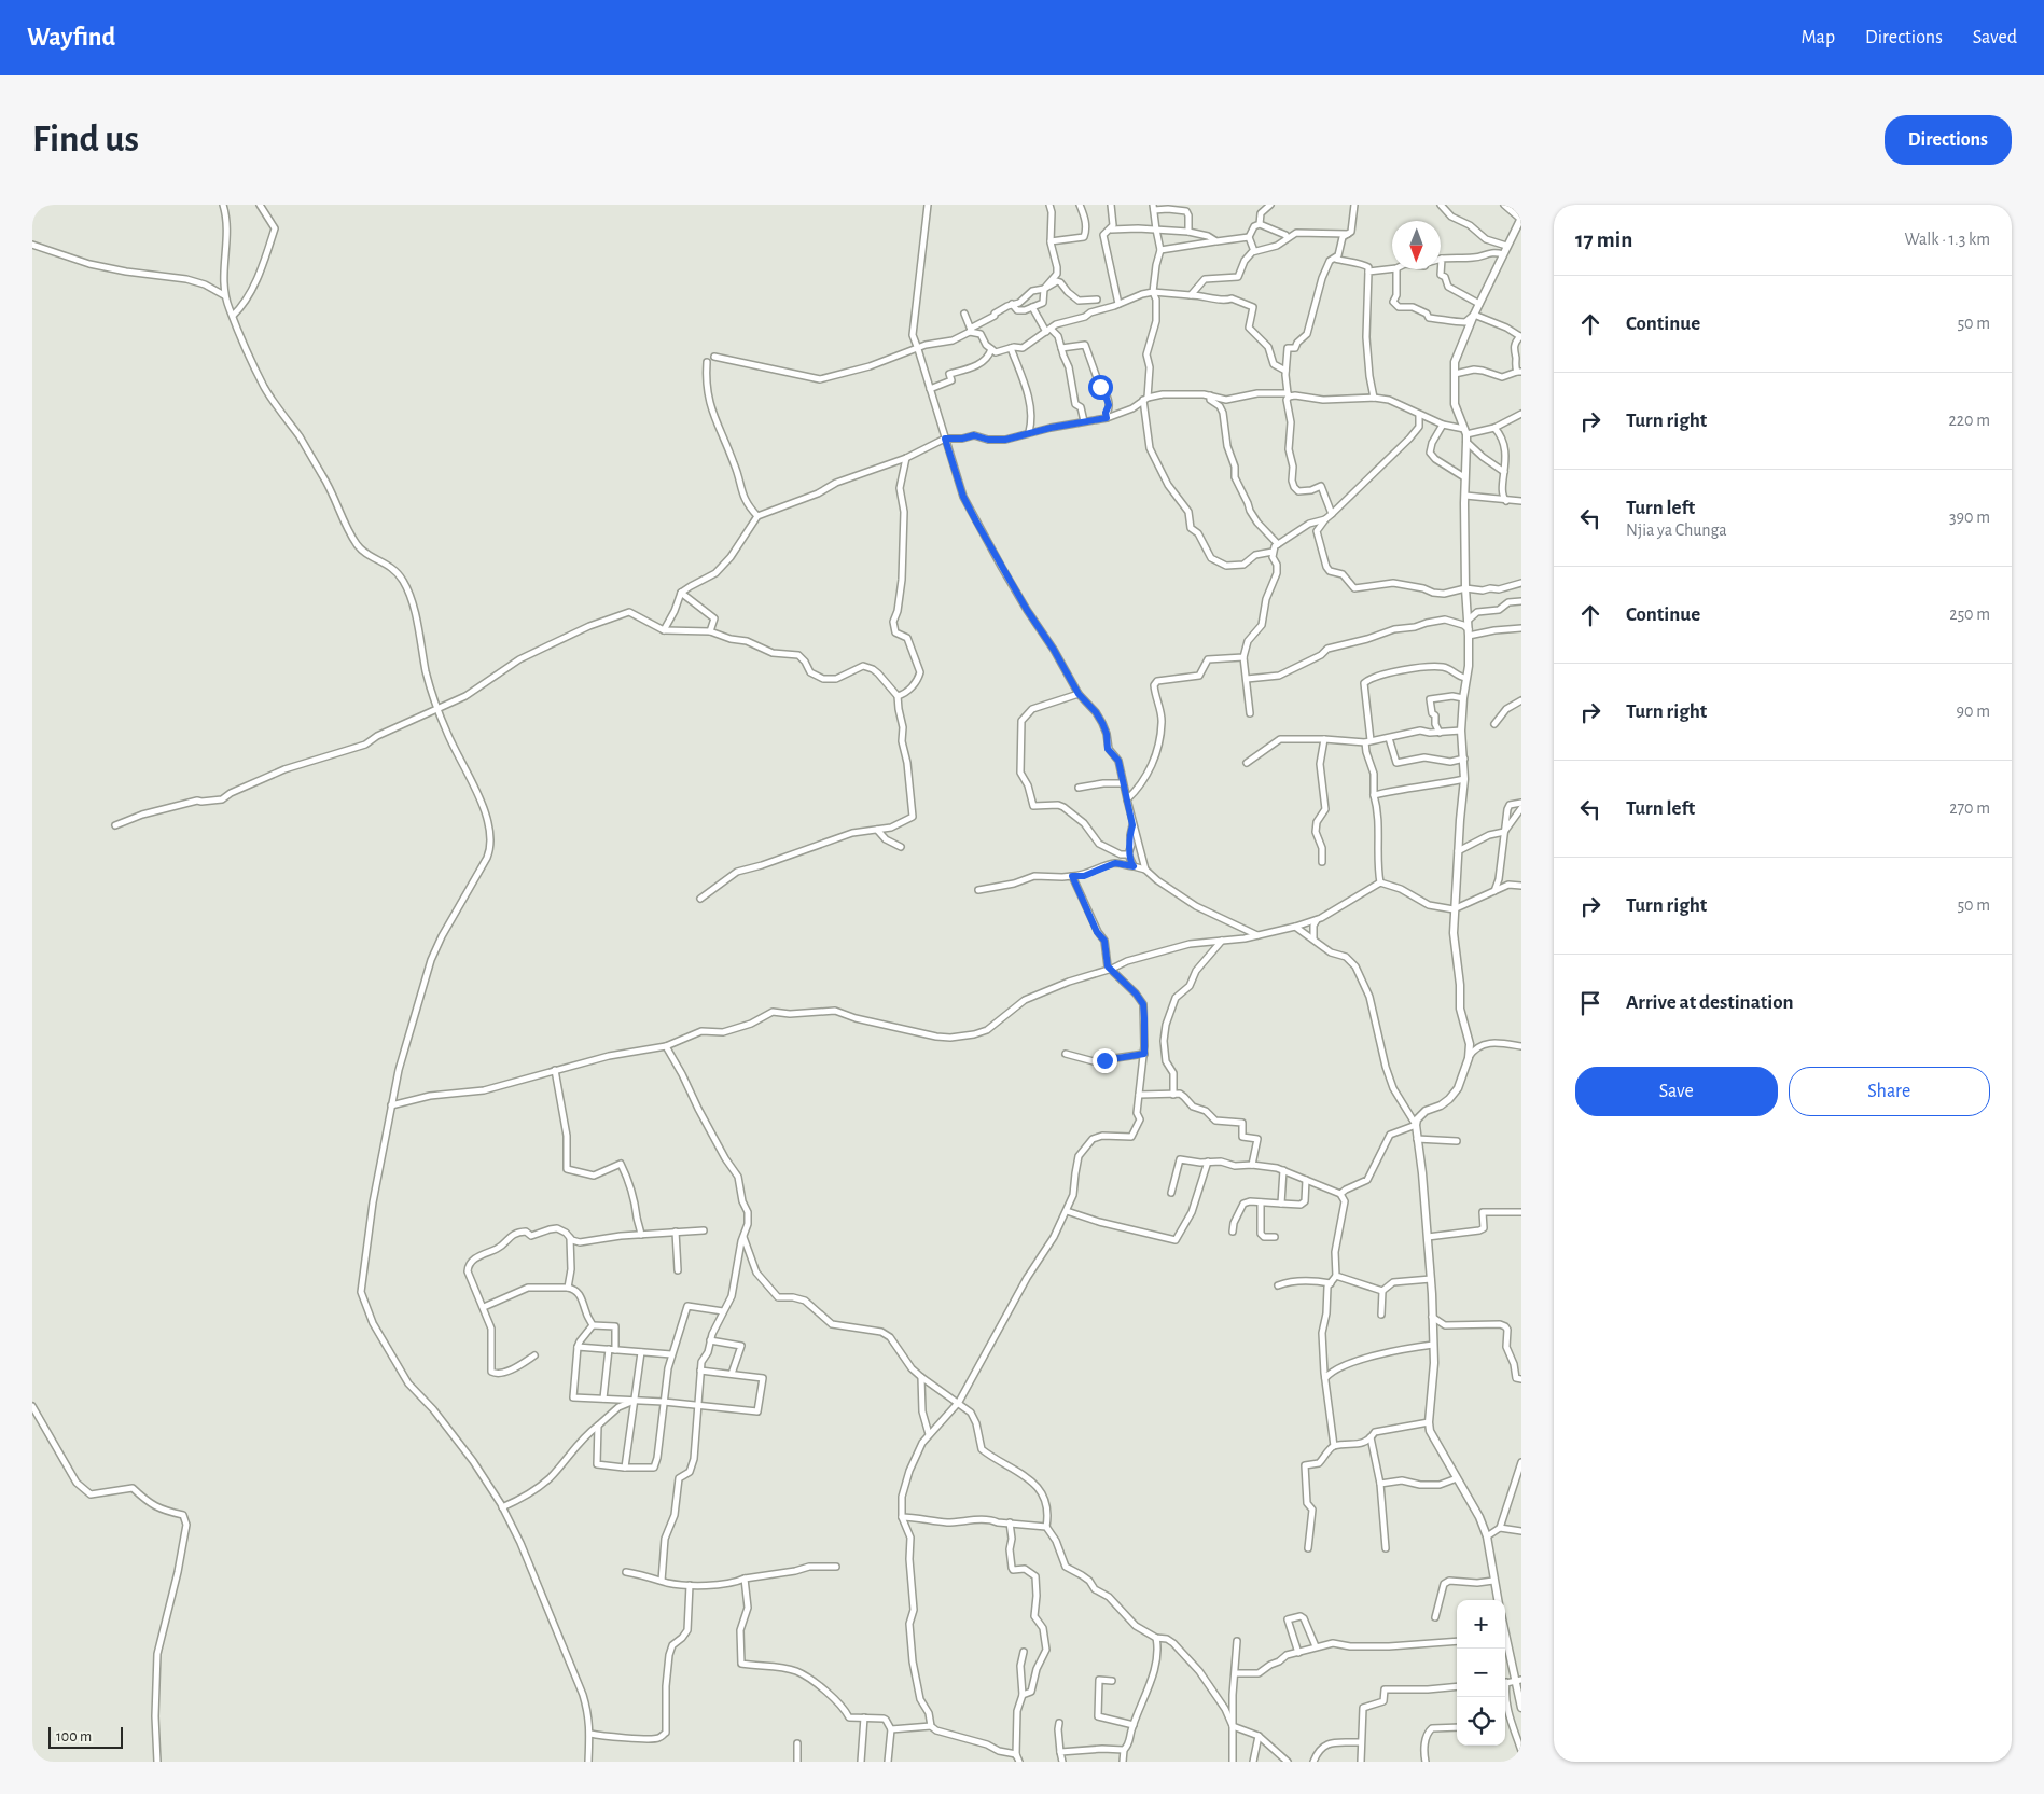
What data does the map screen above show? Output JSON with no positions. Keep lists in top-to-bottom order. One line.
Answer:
{"scale_bar":"100 m","north":"bottom","page":{"header":"Wayfind","nav":["Map","Directions","Saved"],"buttons":["Directions",["Save","Share"]],"title":"Find us","heading":["17 min","Walk · 1.3 km"],"list":[["Continue","50 m"],["Turn right","220 m"],["Turn left","Njia ya Chunga","390 m"],["Continue","250 m"],["Turn right","90 m"],["Turn left","270 m"],["Turn right","50 m"],"Arrive at destination"],"map_buttons":["+","−"],"scale":"100 m"}}
